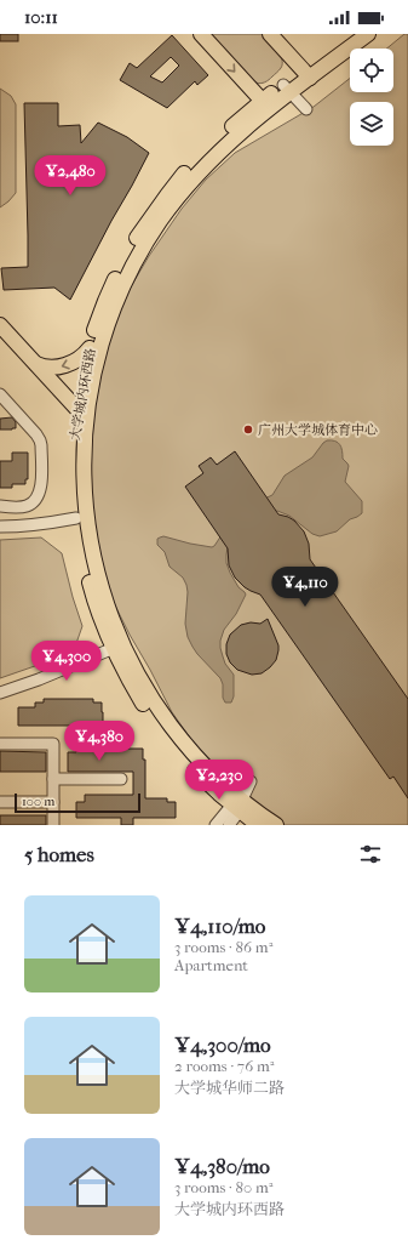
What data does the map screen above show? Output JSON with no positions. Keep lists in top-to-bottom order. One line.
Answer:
{"streets":{"main road":["大学城内环西路"]},"places":["广州大学城体育中心"],"scale_bar":"100 m","page":{"status":"10:11","price":["¥2,480","¥4,110","¥4,300","¥4,380","¥2,230"],"scale":"100 m","heading":"5 homes","list":[{"name":"¥4,110/mo","note":"3 rooms · 86 m² · Apartment"},{"name":"¥4,300/mo","note":"2 rooms · 76 m² · 大学城华师二路"},{"name":"¥4,380/mo","note":"3 rooms · 80 m² · 大学城内环西路"}]}}
